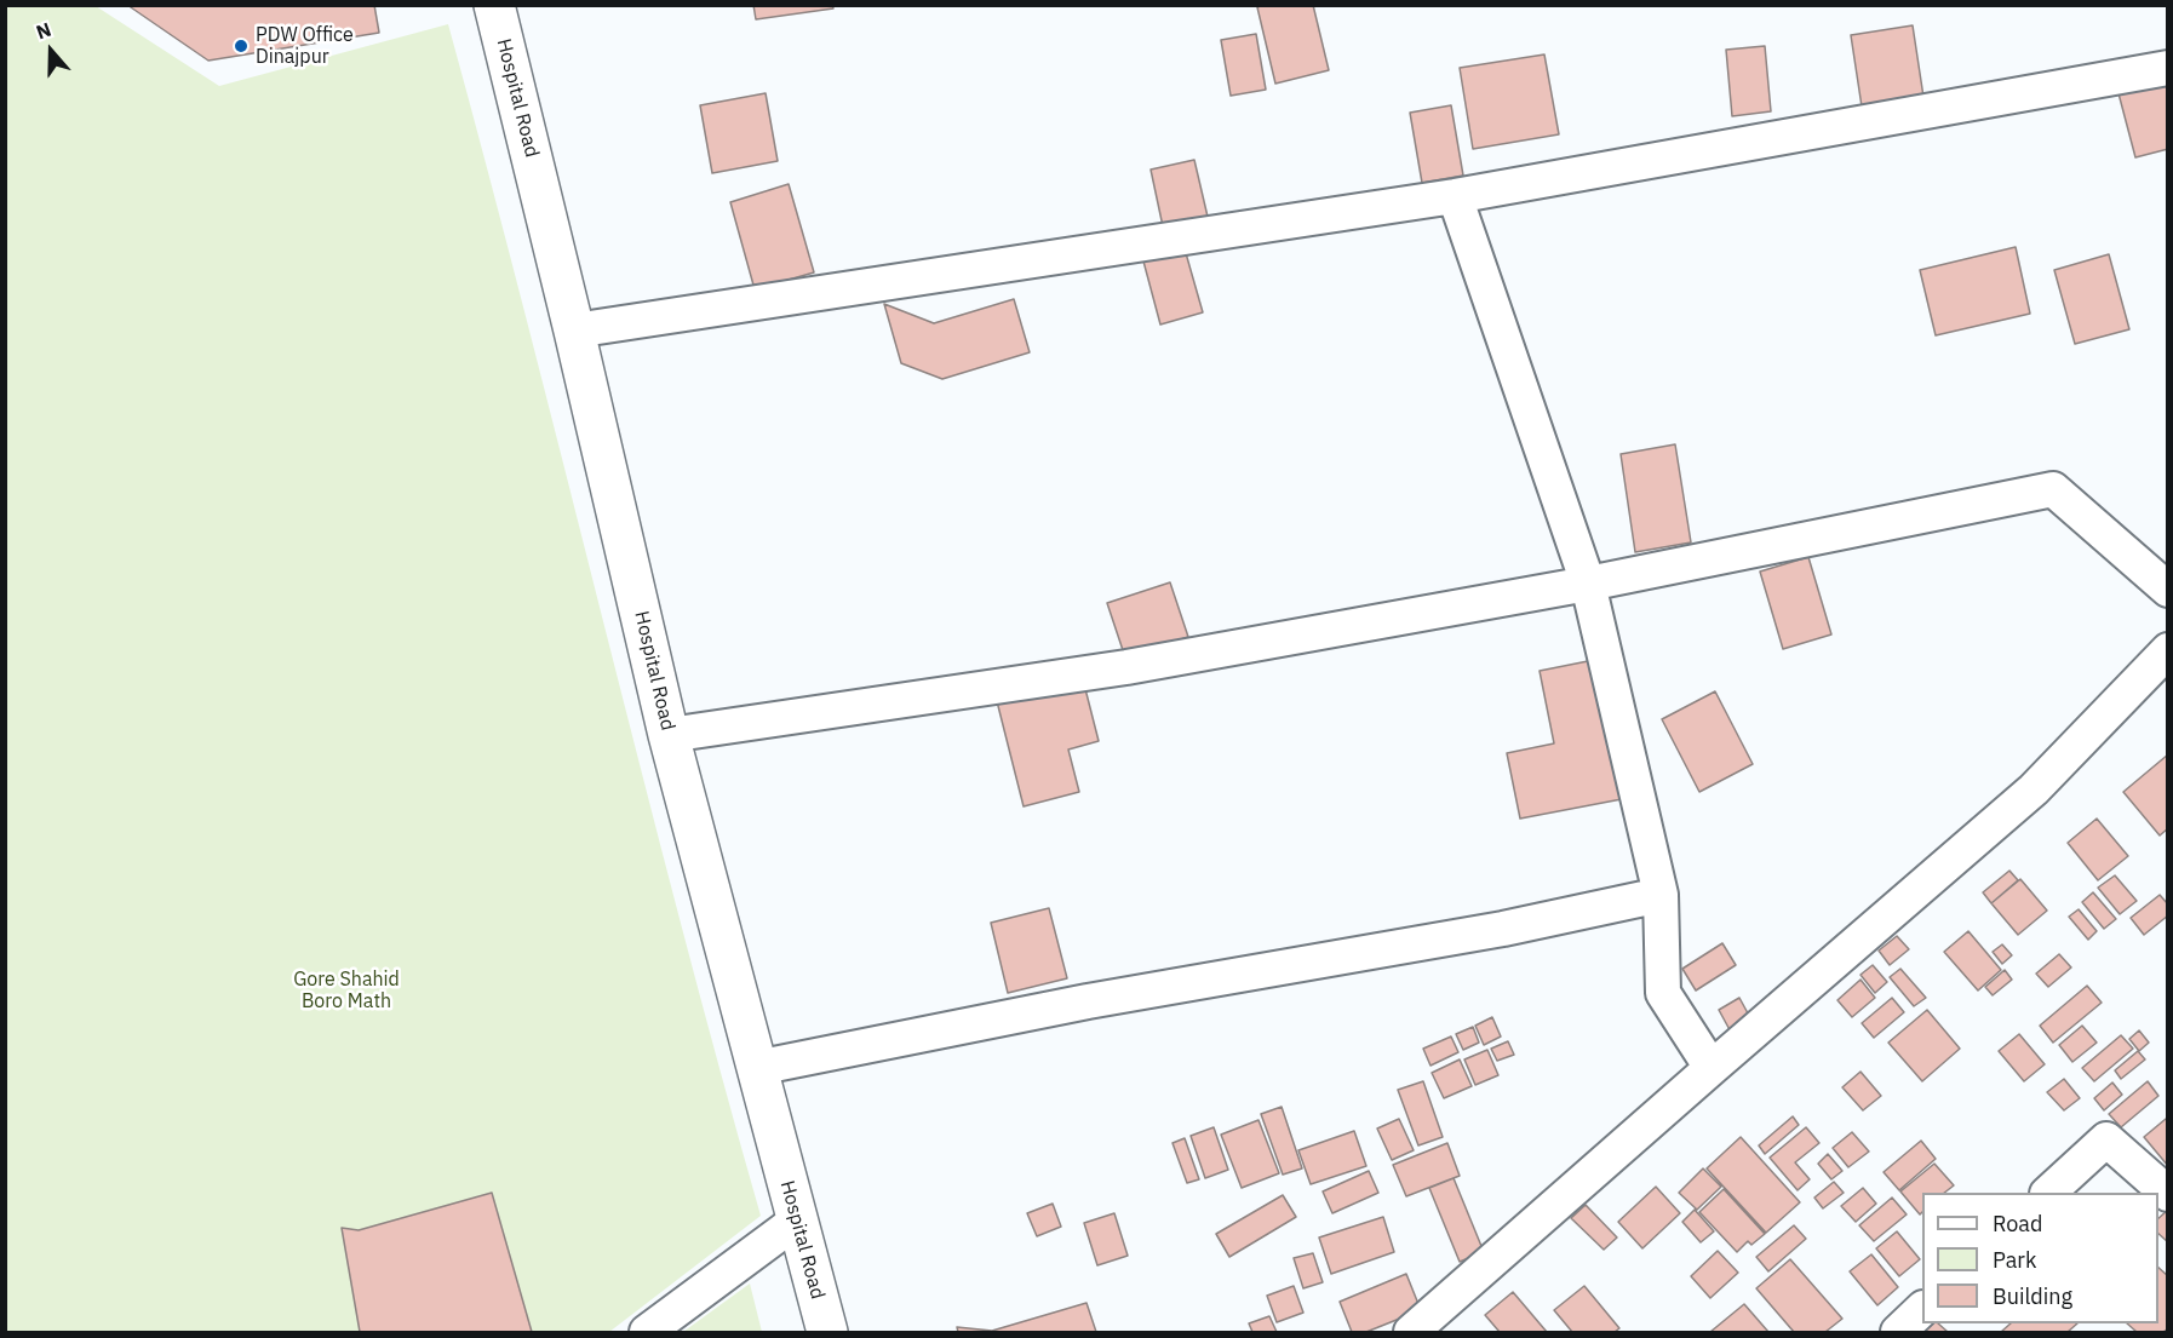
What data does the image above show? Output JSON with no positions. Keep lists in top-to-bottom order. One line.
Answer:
{"streets":{"main road":["Hospital Road"]},"parks":["Gore Shahid Boro Math"],"places":["PDW Office Dinajpur"],"legend":["Road","Park","Building"],"north":"top"}
